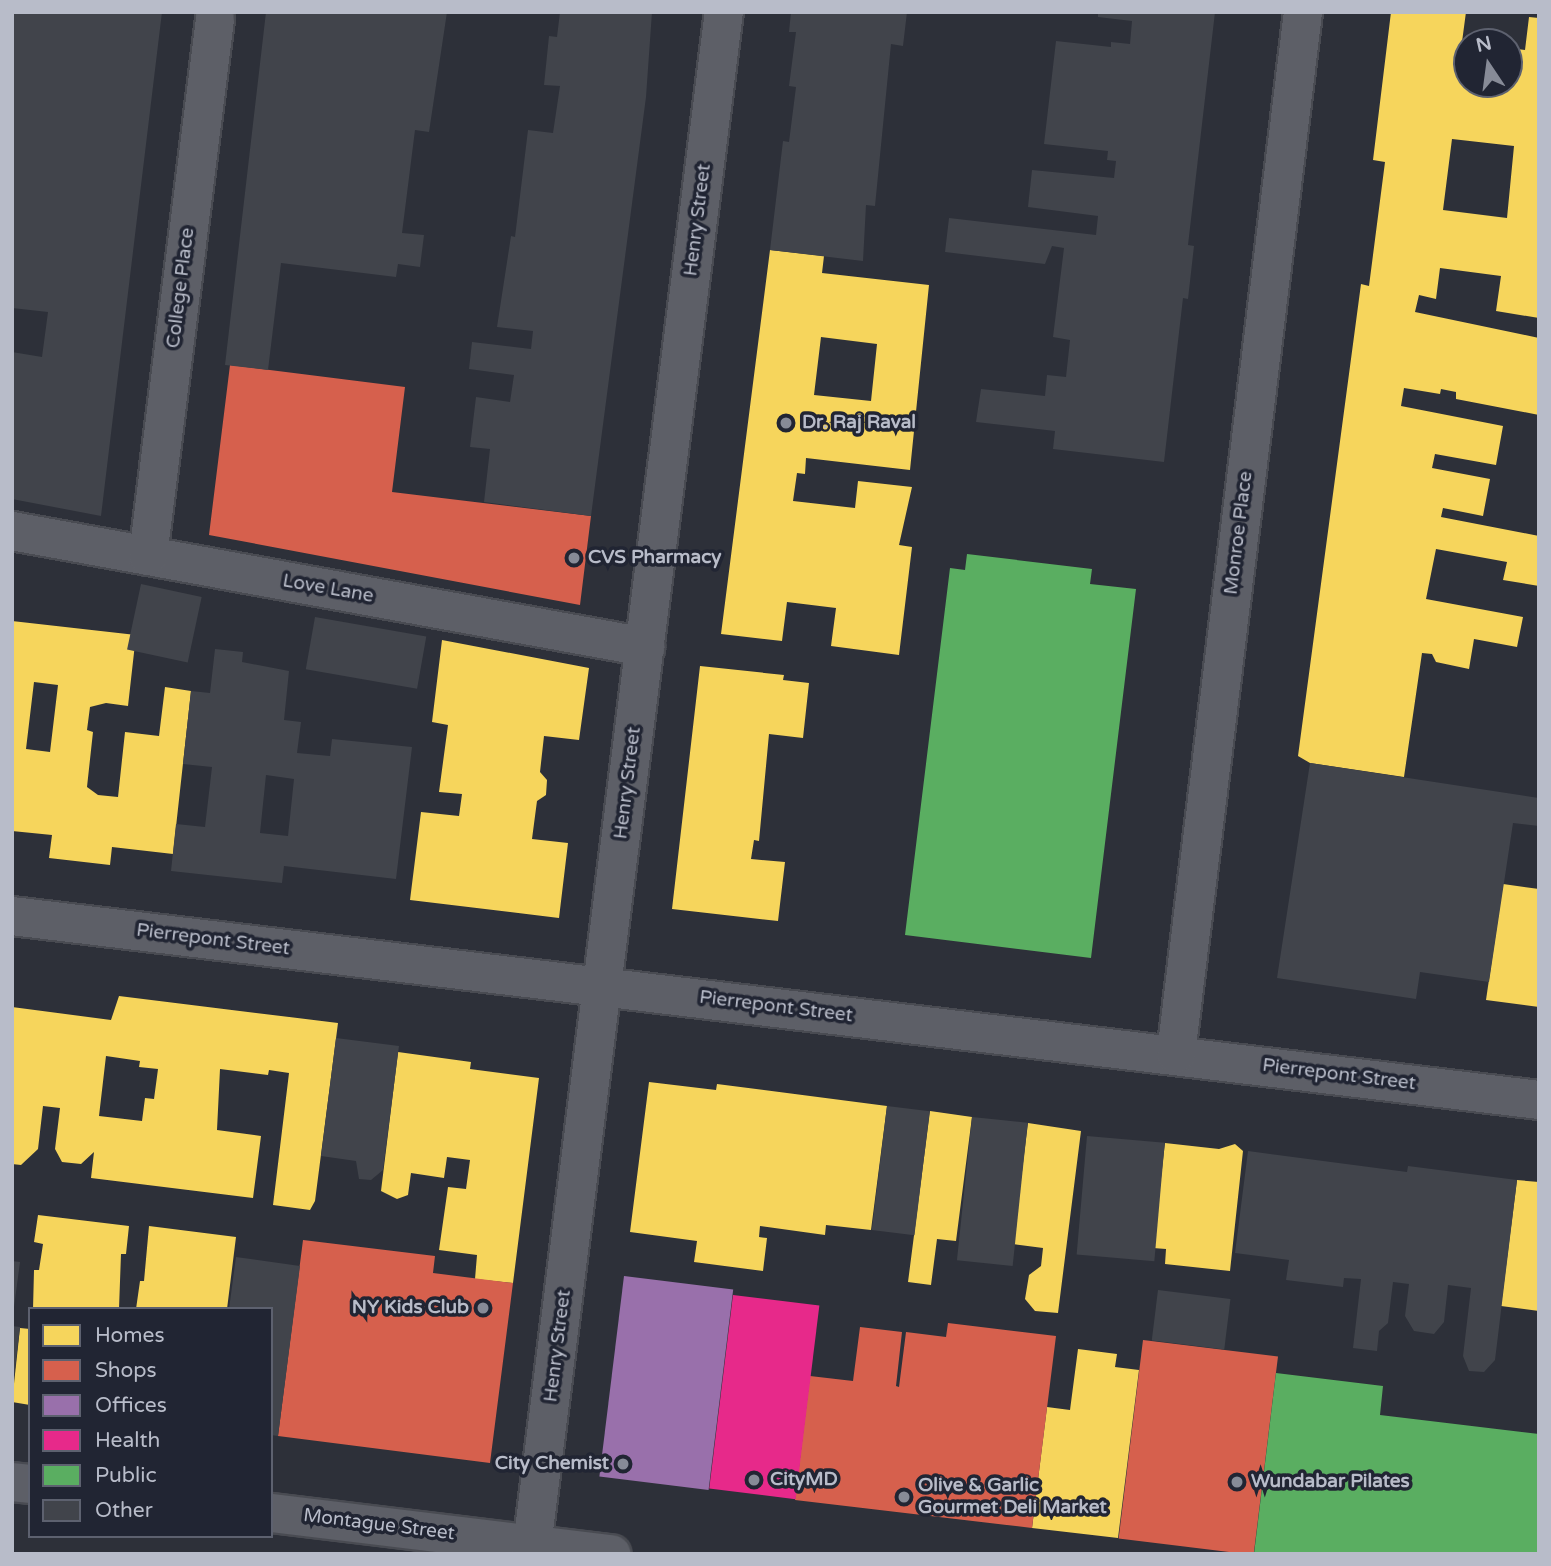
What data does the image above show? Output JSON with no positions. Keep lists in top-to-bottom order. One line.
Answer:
{"streets":{"street":["Henry Street","College Place","Monroe Place","Love Lane","Pierrepont Street","Montague Street"]},"crossings":[["Henry Street","Love Lane"],["Henry Street","Pierrepont Street"],["Henry Street","Montague Street"],["College Place","Love Lane"],["Monroe Place","Pierrepont Street"]],"places":["Dr. Raj Raval","CVS Pharmacy","NY Kids Club","City Chemist","CityMD","Wundabar Pilates","Olive & Garlic Gourmet Deli Market"],"legend":["Homes","Shops","Offices","Health","Public","Other"],"north":"top"}
